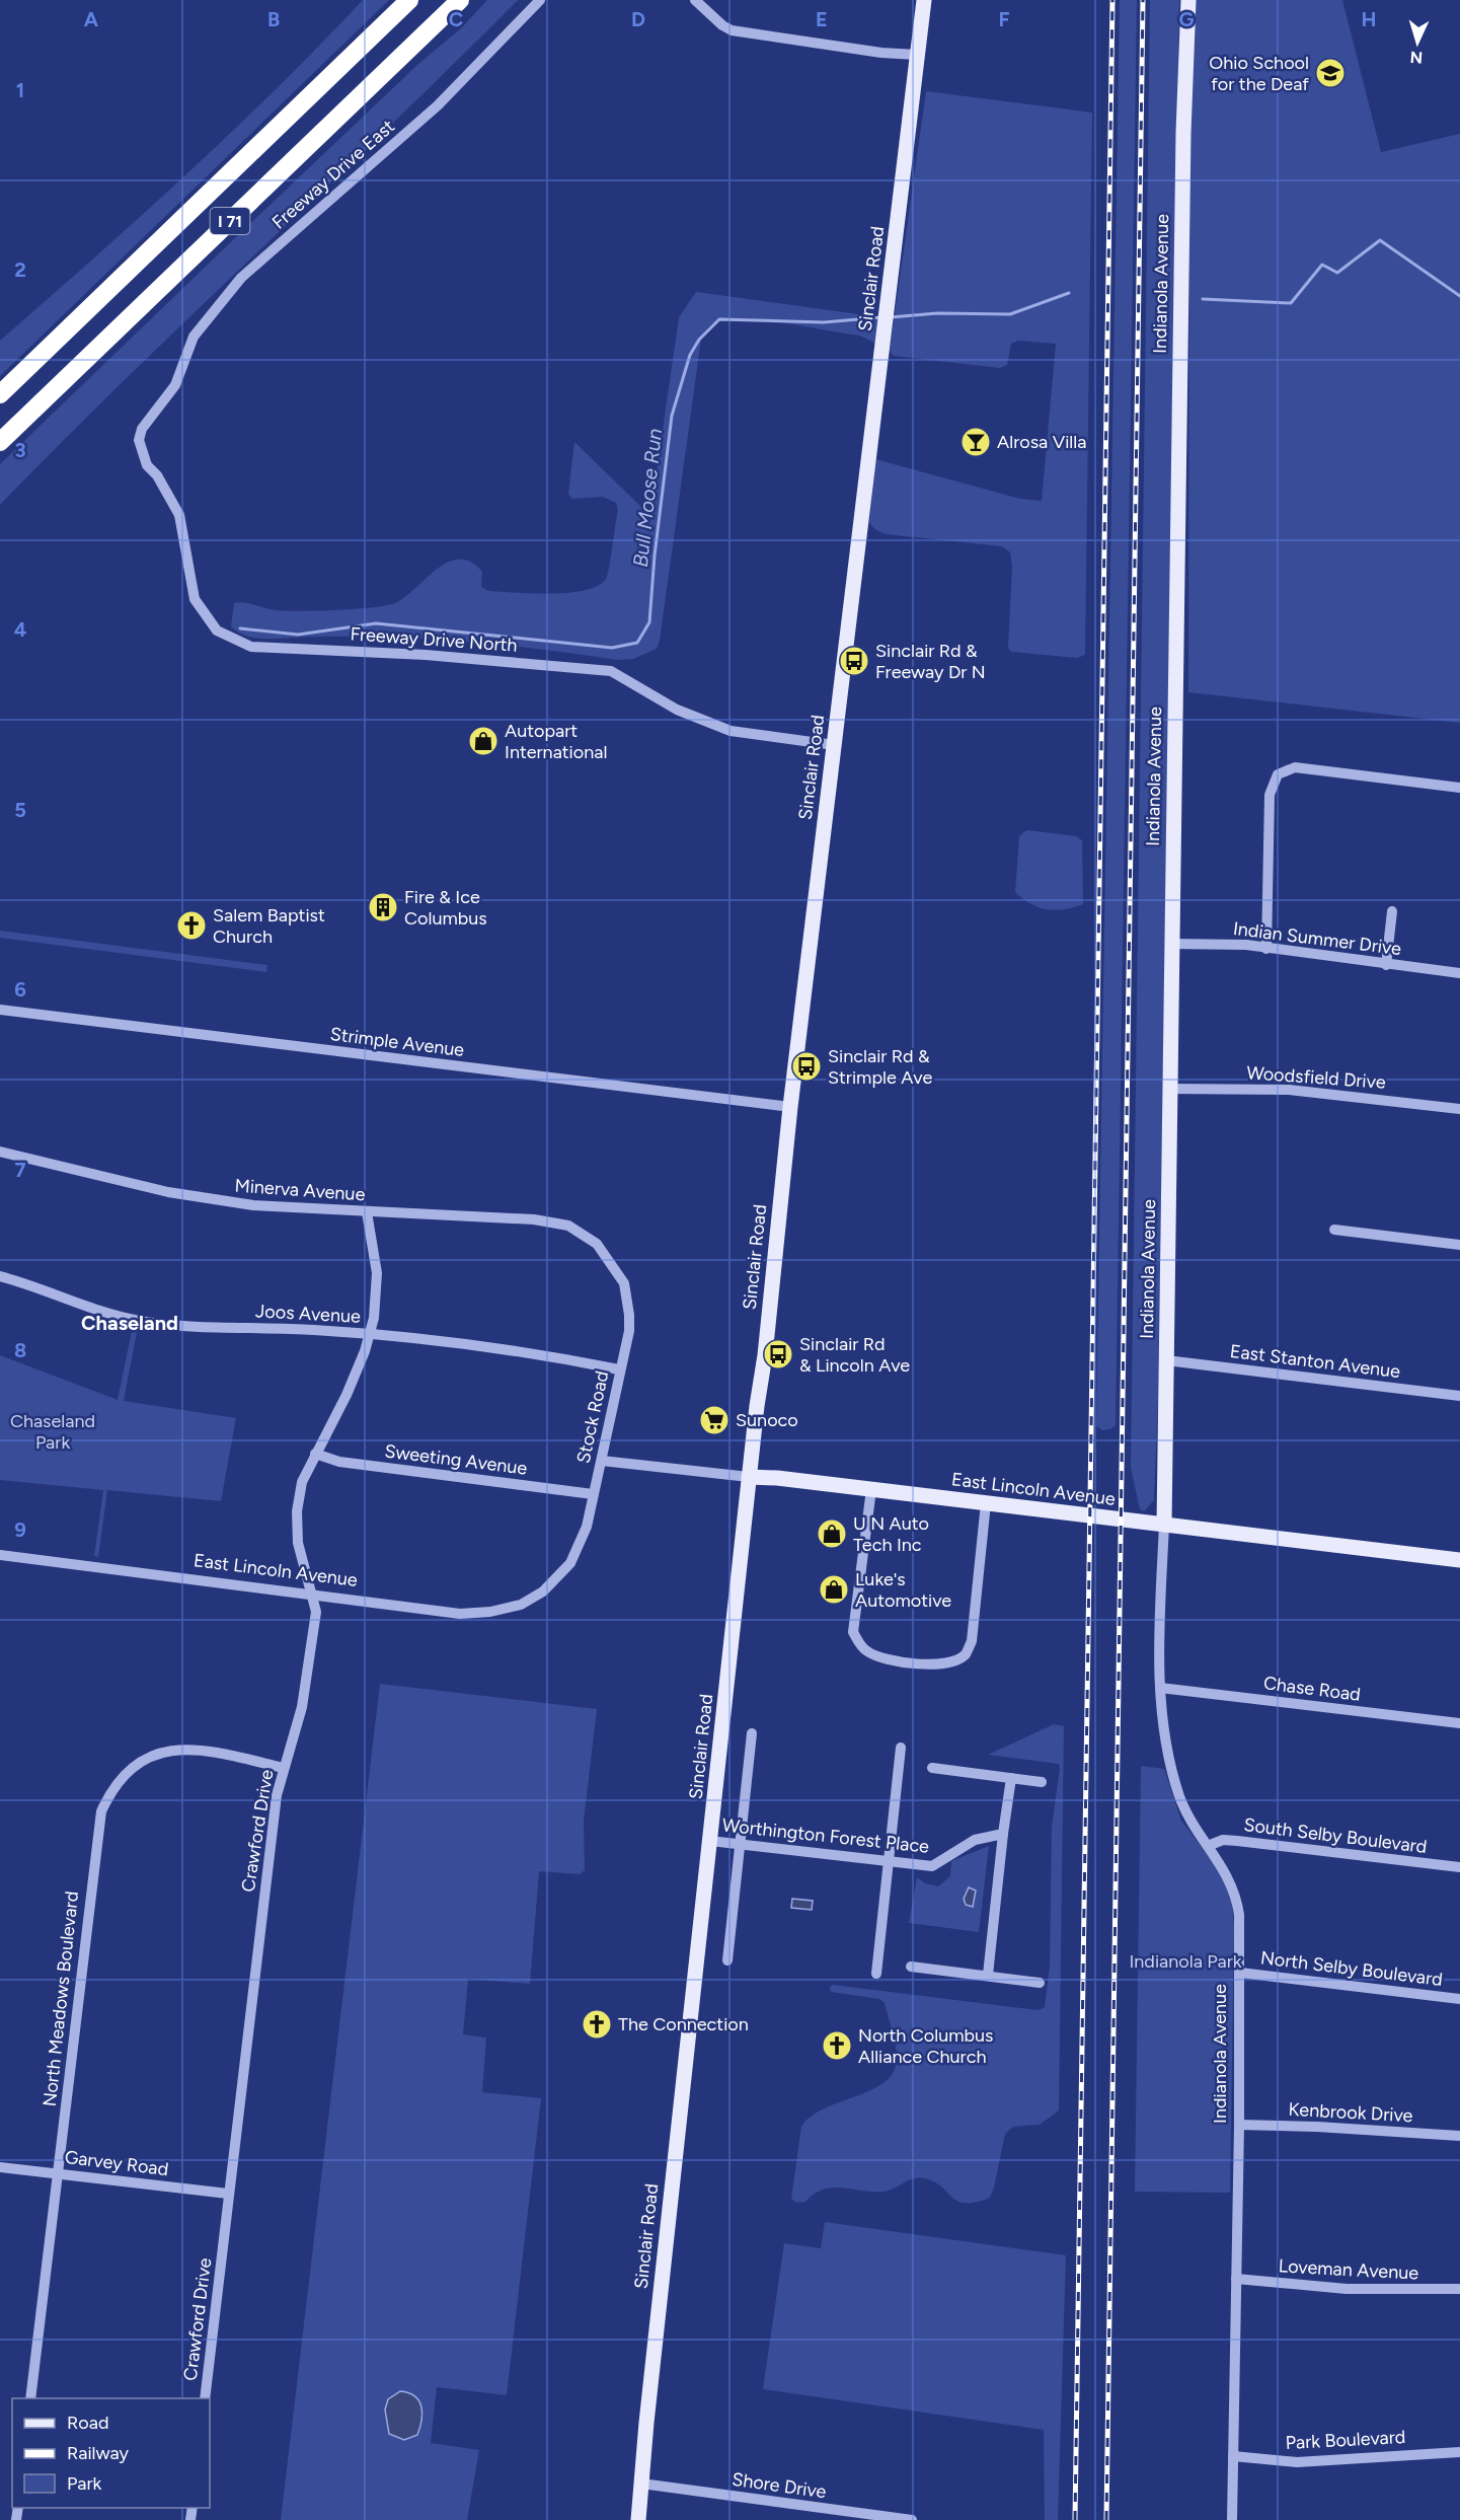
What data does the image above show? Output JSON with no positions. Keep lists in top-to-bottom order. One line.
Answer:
{"streets":{"highway":["I 71"],"main road":["Sinclair Road","Indianola Avenue","East Lincoln Avenue"],"street":["Freeway Drive East","Freeway Drive North","Indian Summer Drive","Strimple Avenue","Woodsfield Drive","Minerva Avenue","Joos Avenue","East Stanton Avenue","Stock Road","Sweeting Avenue","Chase Road","Crawford Drive","Worthington Forest Place","South Selby Boulevard","North Selby Boulevard","North Meadows Boulevard","Kenbrook Drive","Garvey Road","Loveman Avenue","Park Boulevard","Shore Drive"]},"crossings":[["Freeway Drive East","Freeway Drive North"],["Sinclair Road","Freeway Drive North"],["Sinclair Road","Strimple Avenue"],["Sinclair Road","East Lincoln Avenue"],["Sinclair Road","Worthington Forest Place"],["Sinclair Road","Shore Drive"],["Indianola Avenue","Indian Summer Drive"],["Indianola Avenue","Woodsfield Drive"],["Indianola Avenue","East Stanton Avenue"],["Indianola Avenue","East Lincoln Avenue"],["Indianola Avenue","Chase Road"],["Indianola Avenue","South Selby Boulevard"],["Indianola Avenue","North Selby Boulevard"],["Indianola Avenue","Kenbrook Drive"],["Indianola Avenue","Loveman Avenue"],["Indianola Avenue","Park Boulevard"],["Minerva Avenue","Stock Road"],["Minerva Avenue","Crawford Drive"],["Joos Avenue","Stock Road"],["Joos Avenue","Crawford Drive"],["Stock Road","Sweeting Avenue"],["Stock Road","East Lincoln Avenue"],["Sweeting Avenue","Crawford Drive"],["East Lincoln Avenue","Crawford Drive"],["Crawford Drive","North Meadows Boulevard"],["Crawford Drive","Garvey Road"],["North Meadows Boulevard","Garvey Road"]],"districts":["Chaseland"],"water":["Bull Moose Run"],"parks":["Chaseland Park","Indianola Park"],"places":{"school or university":["Ohio School for the Deaf"],"bar":["Alrosa Villa"],"bus stop":["Sinclair Rd & Freeway Dr N","Sinclair Rd & Strimple Ave","Sinclair Rd & Lincoln Ave"],"shop":["Autopart International","U N Auto Tech Inc","Luke's Automotive"],"building":["Fire & Ice Columbus"],"church":["Salem Baptist Church","The Connection","North Columbus Alliance Church"],"supermarket":["Sunoco"]},"legend":["Road","Railway","Park"],"north":"bottom","grid":{"columns":["A","B","C","D","E","F","G","H"],"rows":["1","2","3","4","5","6","7","8","9"]}}
